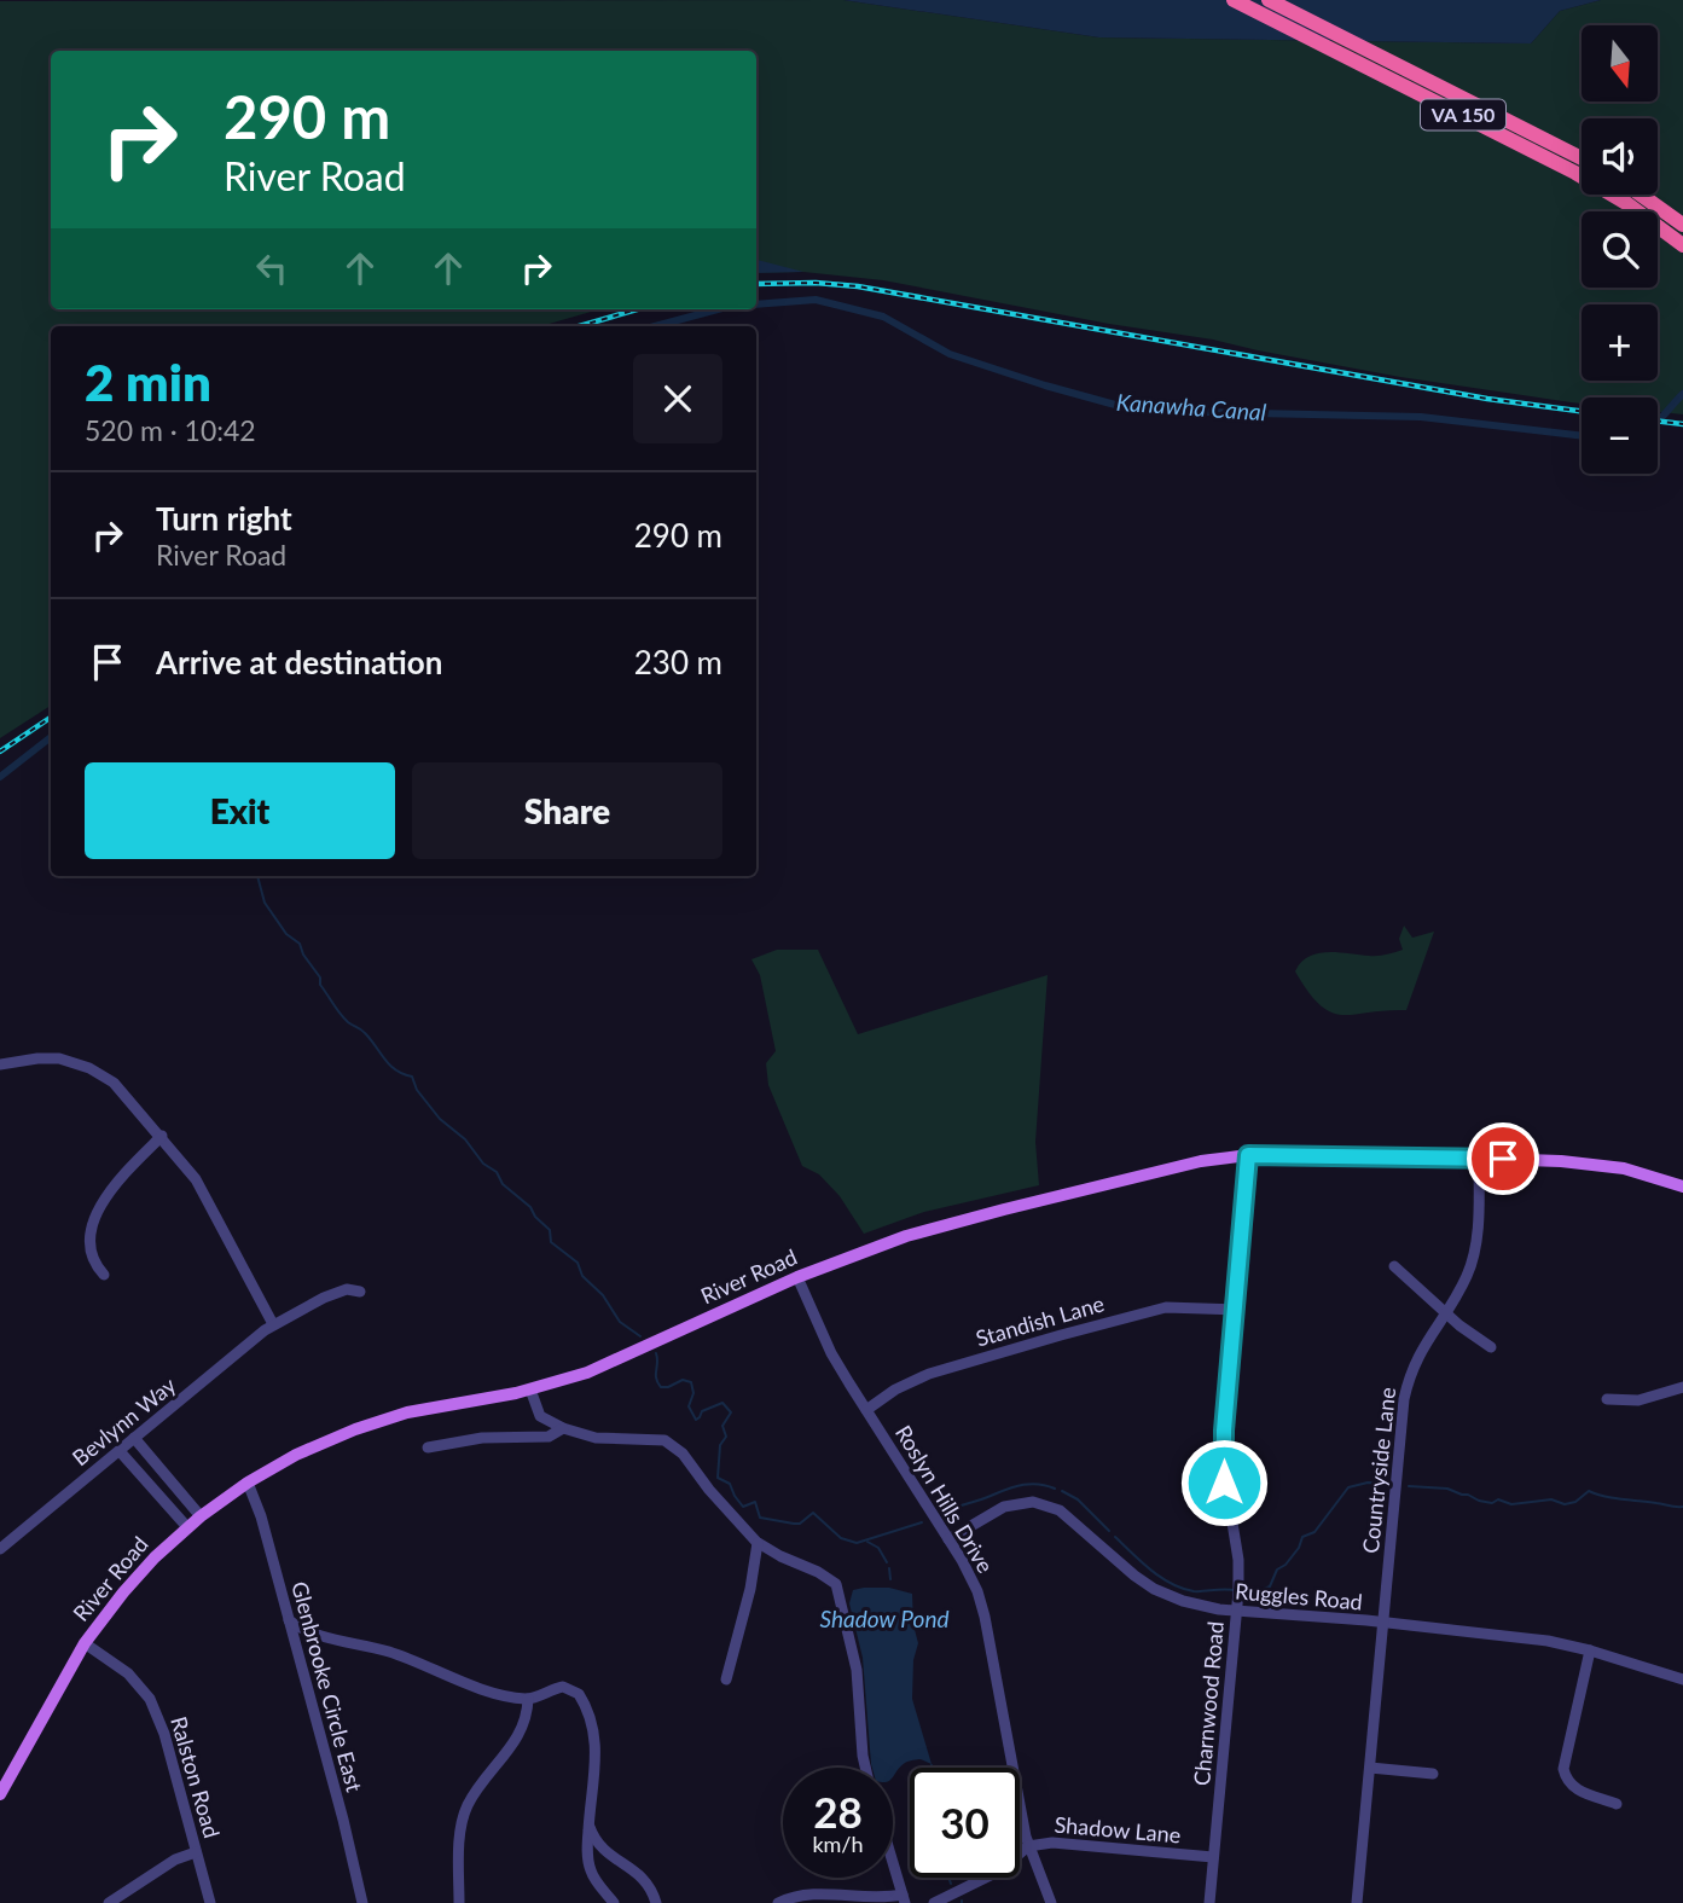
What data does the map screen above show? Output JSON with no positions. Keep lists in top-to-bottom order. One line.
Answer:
{"streets":{"highway":["VA 150"],"main road":["River Road"],"street":["Standish Lane","Bevlynn Way","Countryside Lane","Roslyn Hills Drive","Ruggles Road","Glenbrooke Circle East","Charnwood Road","Ralston Road","Shadow Lane"]},"crossings":[["River Road","Countryside Lane"],["River Road","Roslyn Hills Drive"],["River Road","Glenbrooke Circle East"],["River Road","Charnwood Road"],["River Road","Ralston Road"],["Standish Lane","Roslyn Hills Drive"],["Standish Lane","Charnwood Road"],["Countryside Lane","Ruggles Road"],["Roslyn Hills Drive","Ruggles Road"],["Roslyn Hills Drive","Shadow Lane"],["Ruggles Road","Charnwood Road"],["Charnwood Road","Shadow Lane"]],"water":["Kanawha Canal","Shadow Pond"],"north":"bottom","page":{"map_buttons":["+","−"],"turn":["290 m","River Road"],"heading":["2 min","520 m · 10:42"],"list":[{"name":"Turn right","note":"River Road","value":"290 m"},{"name":"Arrive at destination","value":"230 m"}],"buttons":["Exit","Share"],"speed":"28 km/h","limit":"30"}}
